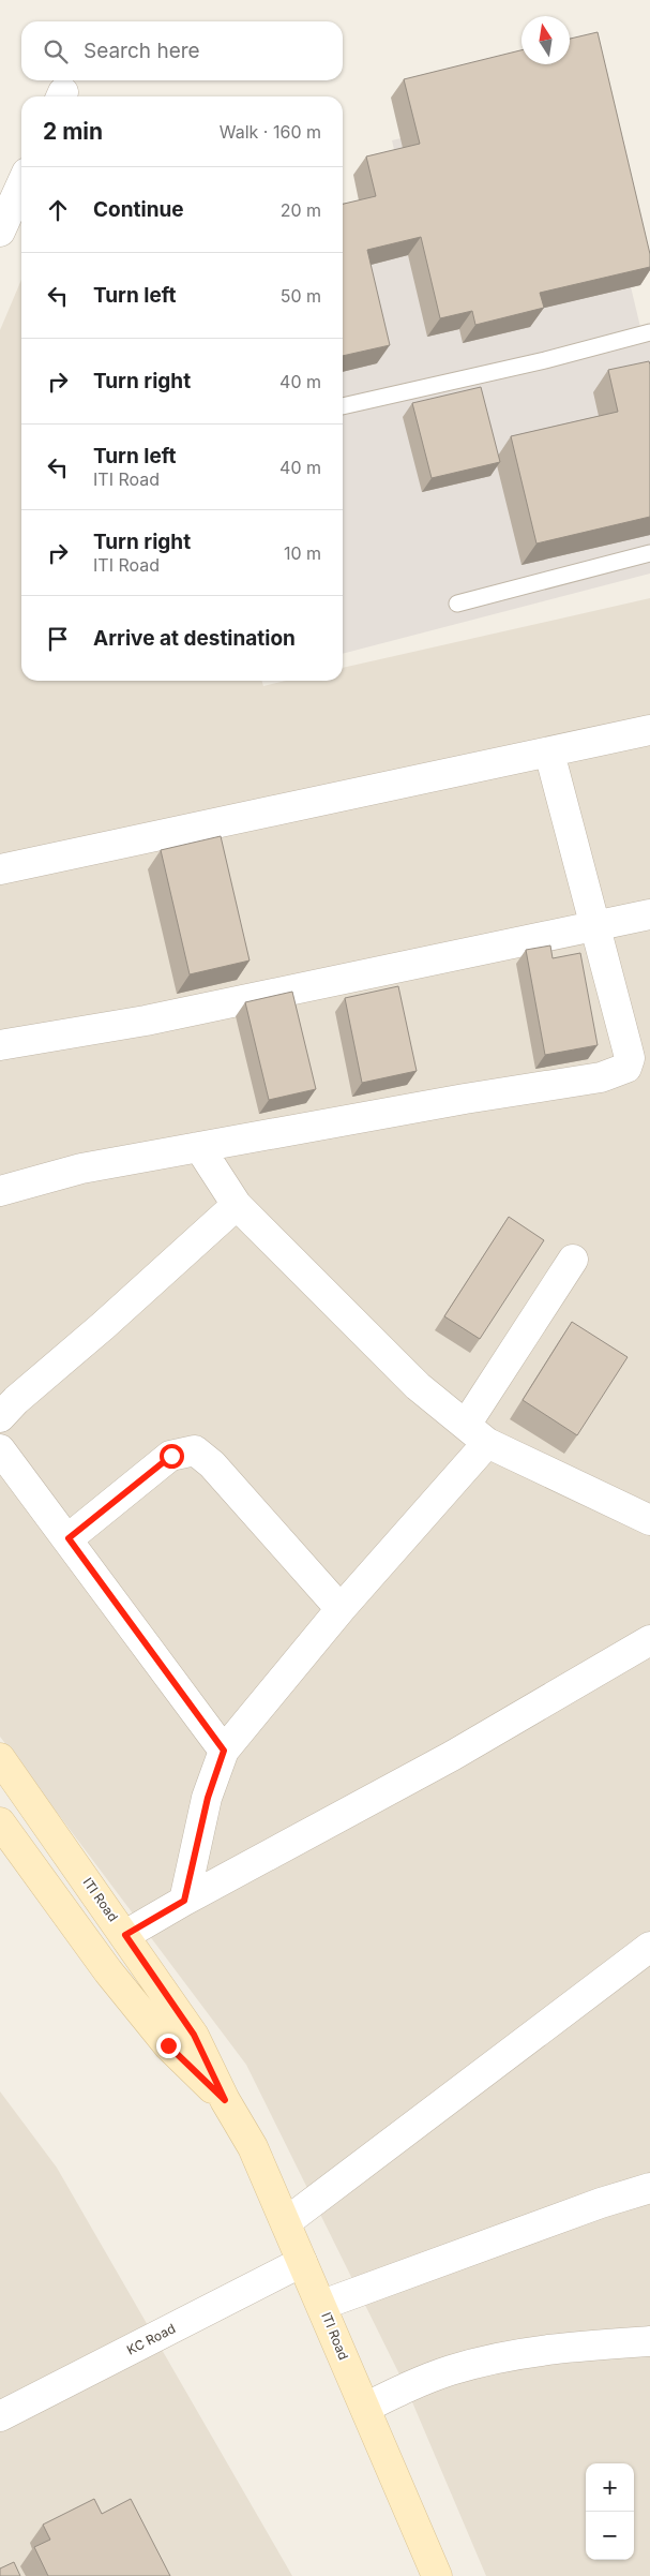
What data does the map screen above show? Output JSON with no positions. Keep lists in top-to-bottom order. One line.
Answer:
{"streets":{"street":["ITI Road","KC Road"]},"crossings":[["ITI Road","KC Road"]],"north":"top","page":{"search":"Search here","heading":["2 min","Walk · 160 m"],"list":[["Continue","20 m"],["Turn left","50 m"],["Turn right","40 m"],["Turn left","ITI Road","40 m"],["Turn right","ITI Road","10 m"],"Arrive at destination"],"map_buttons":["+","−"]}}
